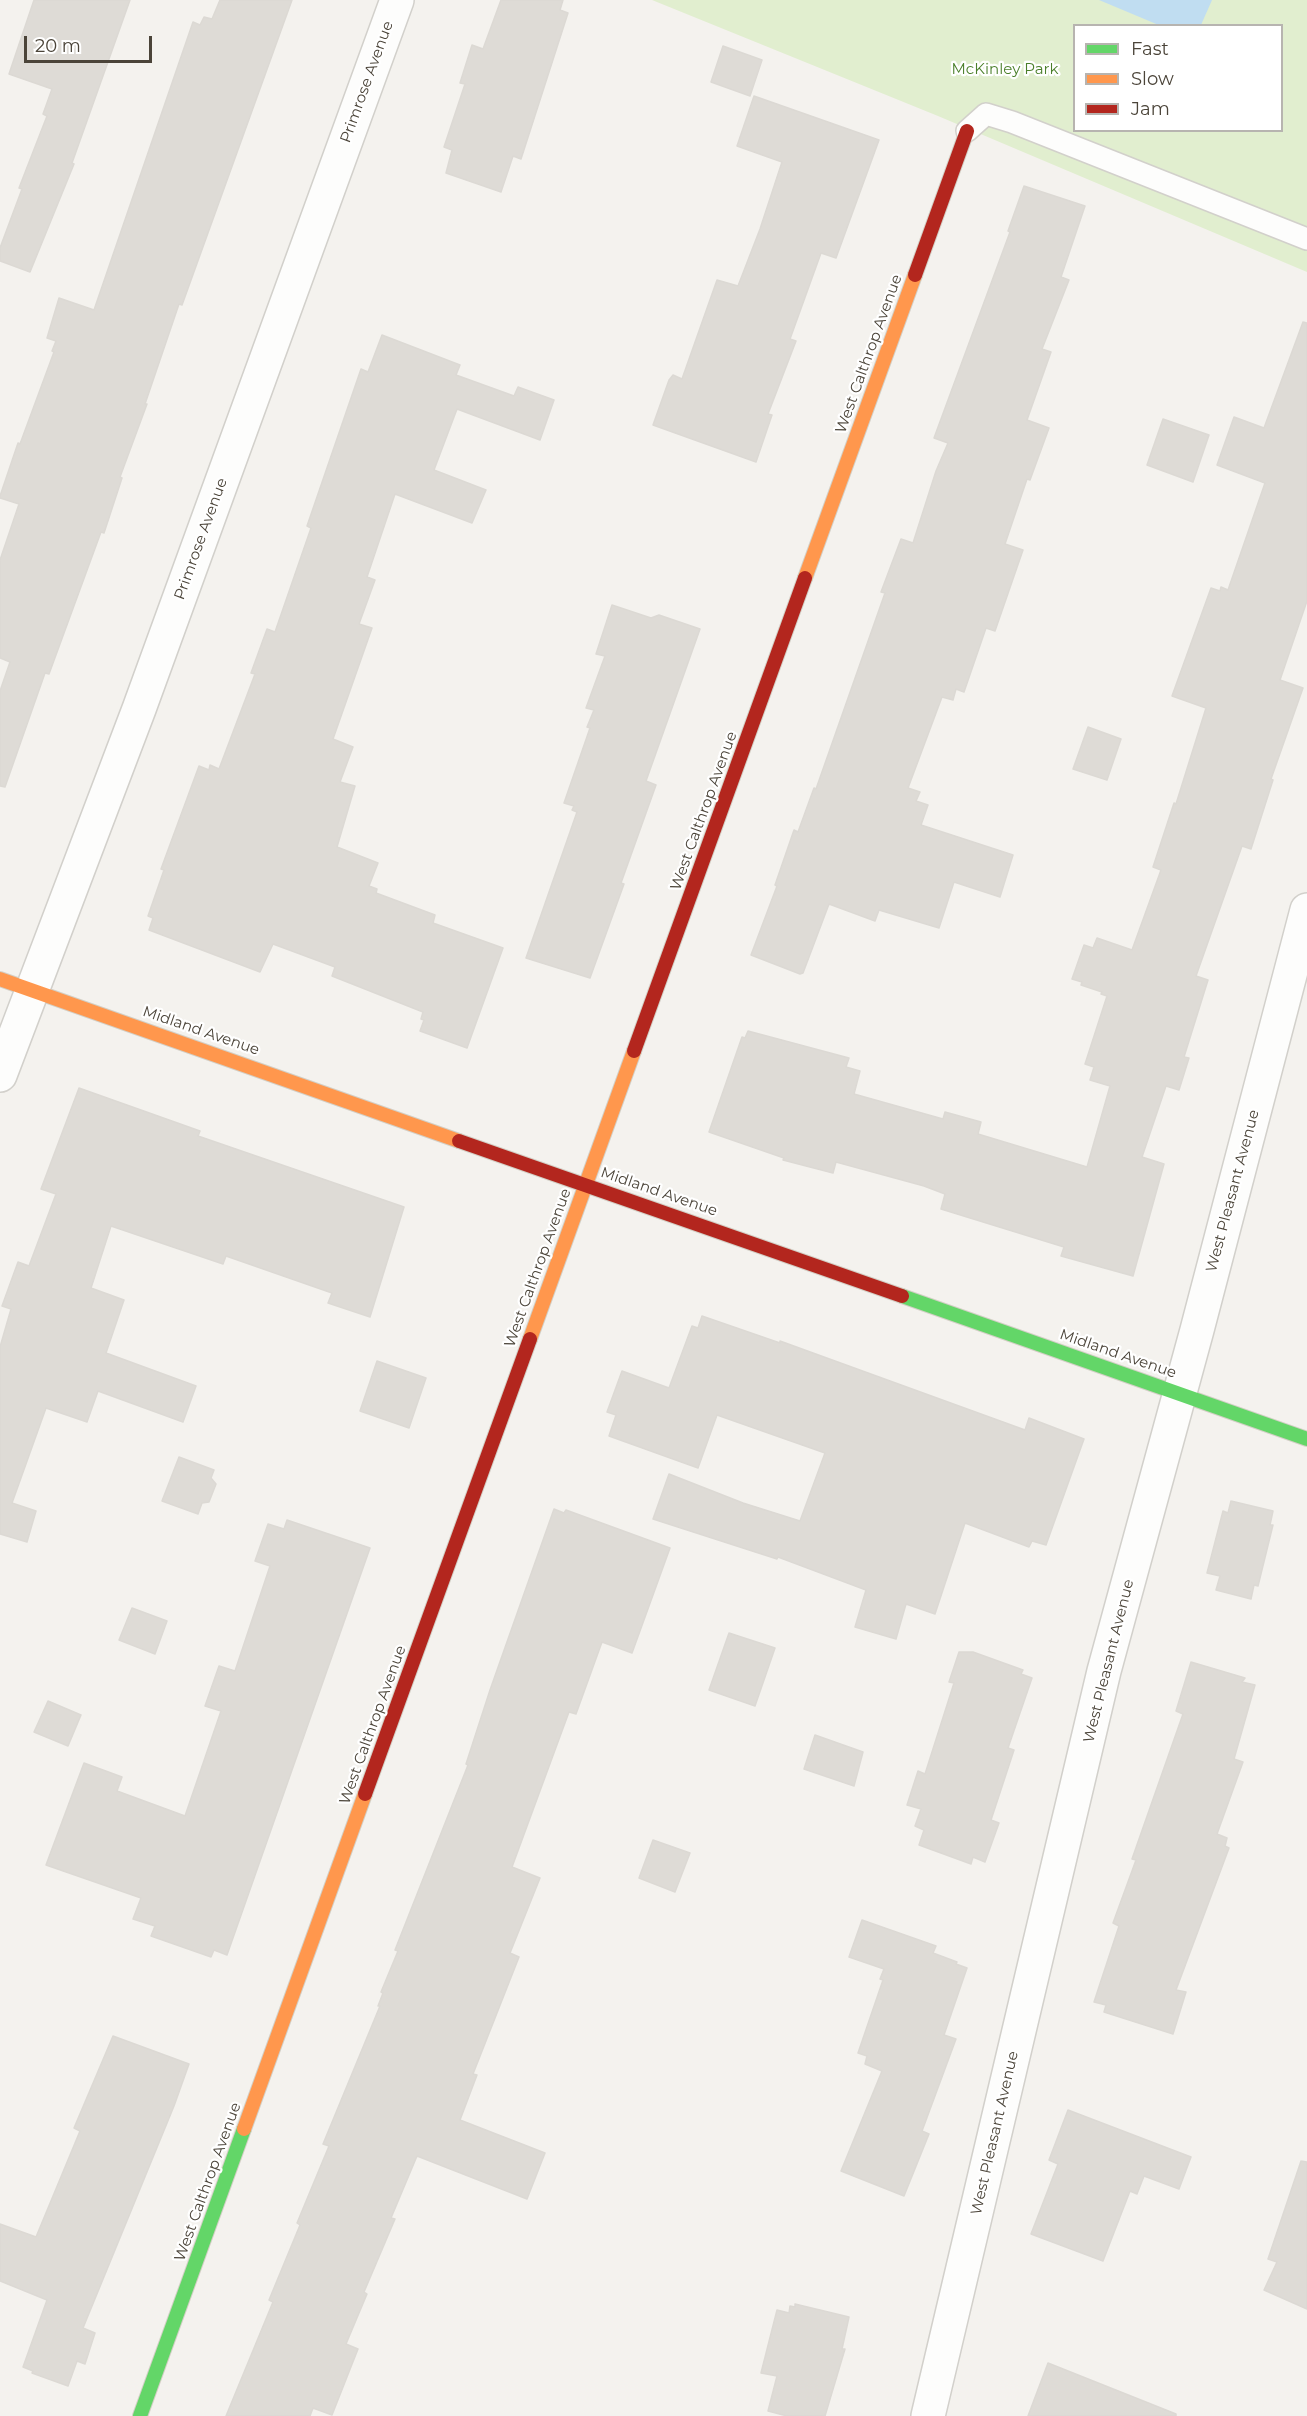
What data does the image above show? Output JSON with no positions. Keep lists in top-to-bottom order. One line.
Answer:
{"streets":{"street":["Primrose Avenue","West Calthrop Avenue","Midland Avenue","West Pleasant Avenue"]},"crossings":[["Primrose Avenue","Midland Avenue"],["West Calthrop Avenue","Midland Avenue"],["Midland Avenue","West Pleasant Avenue"]],"parks":["McKinley Park"],"legend":["Fast","Slow","Jam"],"scale_bar":"20 m"}
